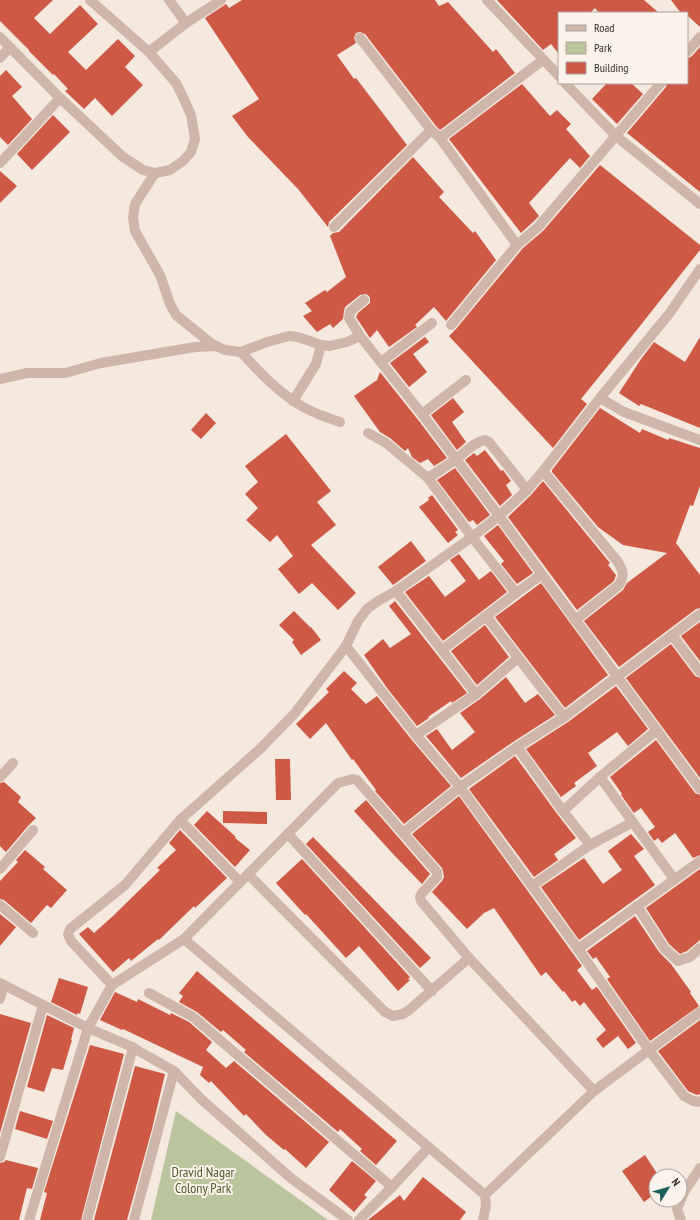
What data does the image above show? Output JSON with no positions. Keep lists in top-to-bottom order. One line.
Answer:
{"parks":["Dravid Nagar Colony Park"],"legend":["Road","Park","Building"],"north":"top right"}
